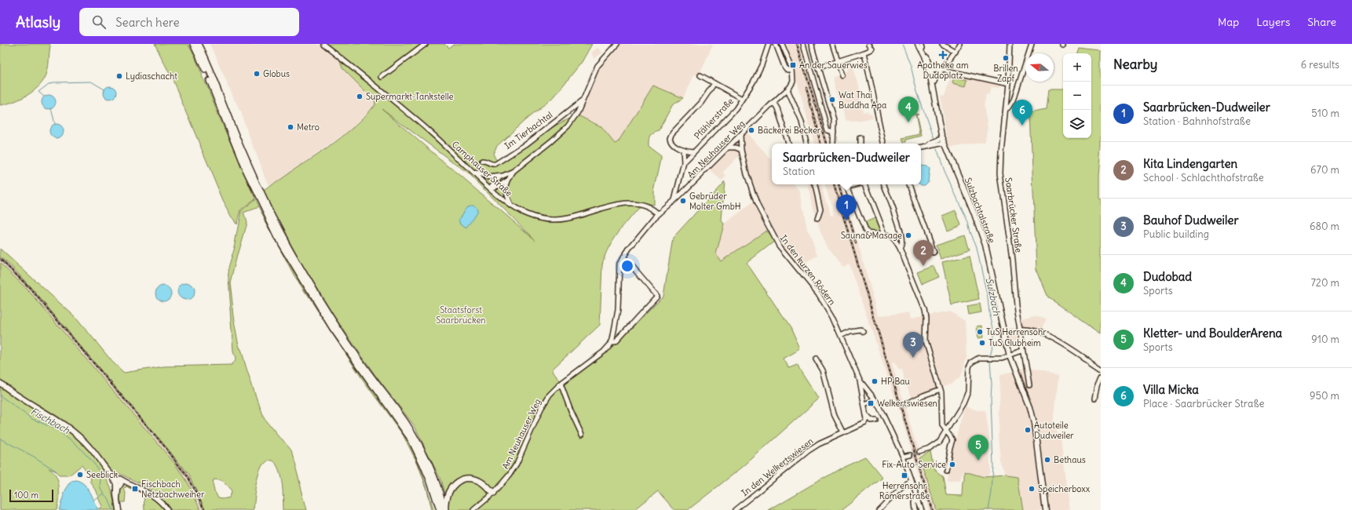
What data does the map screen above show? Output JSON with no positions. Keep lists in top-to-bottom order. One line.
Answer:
{"streets":{"main road":["Sulzbachtalstraße"],"street":["Pfählerstraße","Im Tierbachtal","Am Neuhauser Weg","Camphauser Straße","Saarbrücker Straße","In den kurzen Rödern","In den Welkertswiesen"]},"crossings":[["Im Tierbachtal","Camphauser Straße"],["Am Neuhauser Weg","Camphauser Straße"],["Am Neuhauser Weg","In den kurzen Rödern"],["In den kurzen Rödern","In den Welkertswiesen"]],"water":["Sulzbach","Fischbach"],"parks":["Staatsforst Saarbrücken"],"places":{"health":["Apotheke am Dudoplatz"],"other":["Brillen Zapf","Globus","Lydiaschacht","Supermarkt-Tankstelle","Wat Thai Buddha Apa","Metro","Bäckerei Becker","Gebrüder Molter GmbH","Sauna&Masage","TuS Herrensohr","TuS Clubheim","HP Bau","Autoteile Dudweiler","Bethaus","Fix-Auto-Service","Seeblick","Speicherboxx"],"transit":["An der Sauerwies","Welkertswiesen","Herrensohr Römerstraße","Fischbach Netzbachweiher"]},"scale_bar":"100 m","north":"left","page":{"header":"Atlasly","search":"Search here","nav":["Map","Layers","Share"],"heading":["Nearby","6 results"],"map_buttons":["+","−"],"list":[{"mark":"1","name":"Saarbrücken-Dudweiler","note":"Station · Bahnhofstraße","value":"510 m"},{"mark":"2","name":"Kita Lindengarten","note":"School · Schlachthofstraße","value":"670 m"},{"mark":"3","name":"Bauhof Dudweiler","note":"Public building","value":"680 m"},{"mark":"4","name":"Dudobad","note":"Sports","value":"720 m"},{"mark":"5","name":"Kletter- und BoulderArena","note":"Sports","value":"910 m"},{"mark":"6","name":"Villa Micka","note":"Place · Saarbrücker Straße","value":"950 m"}],"pins":["4","6","1","2","3","5"],"popup":["Saarbrücken-Dudweiler","Station"],"scale":"100 m"}}
